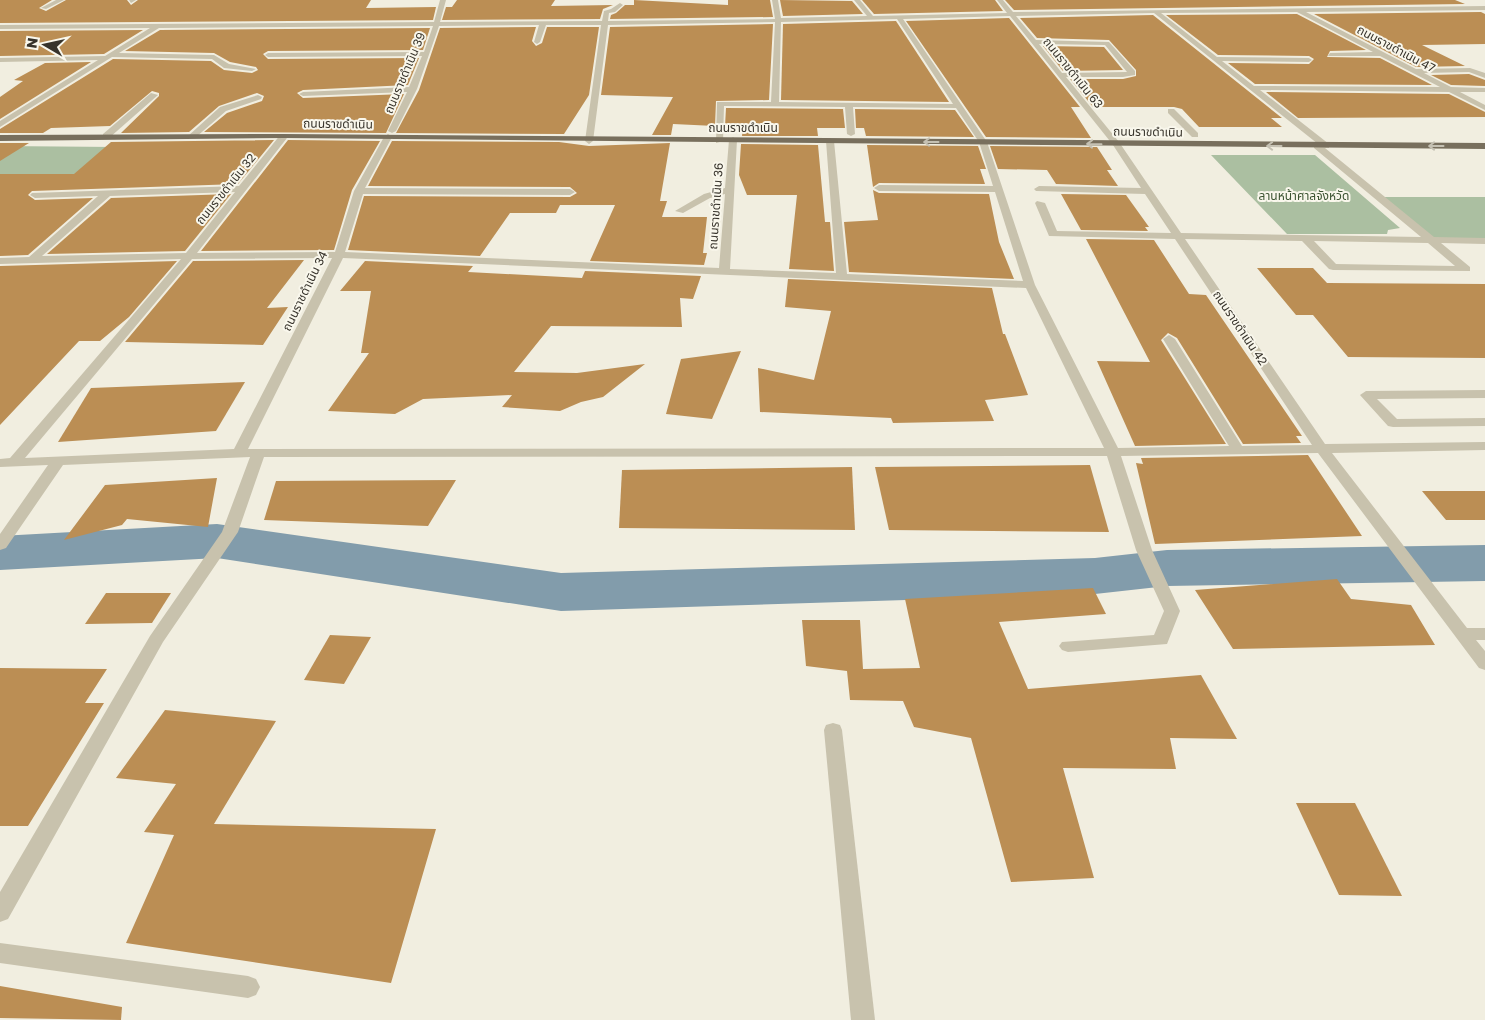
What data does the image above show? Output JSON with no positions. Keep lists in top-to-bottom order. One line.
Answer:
{"streets":{"main road":["ถนนราขดำเนิน"],"street":["ถนนราขดำเนิน 47","ถนนราชดำเนิน 39","ถนนราขดำเนิน 63","ถนนราขดำเนิน 32","ถนนราขดำเนิน 36","ถนนราชดำเนิน 34","ถนนราขดำเนิน 42"]},"crossings":[["ถนนราชดำเนิน 39","ถนนราขดำเนิน"],["ถนนราชดำเนิน 39","ถนนราชดำเนิน 34"],["ถนนราขดำเนิน 63","ถนนราขดำเนิน"],["ถนนราขดำเนิน 63","ถนนราขดำเนิน 42"],["ถนนราขดำเนิน","ถนนราขดำเนิน 32"],["ถนนราขดำเนิน","ถนนราขดำเนิน 36"],["ถนนราขดำเนิน","ถนนราชดำเนิน 34"],["ถนนราขดำเนิน","ถนนราขดำเนิน 42"]],"parks":["ลานหน้าศาลจังหวัด"],"north":"left"}
